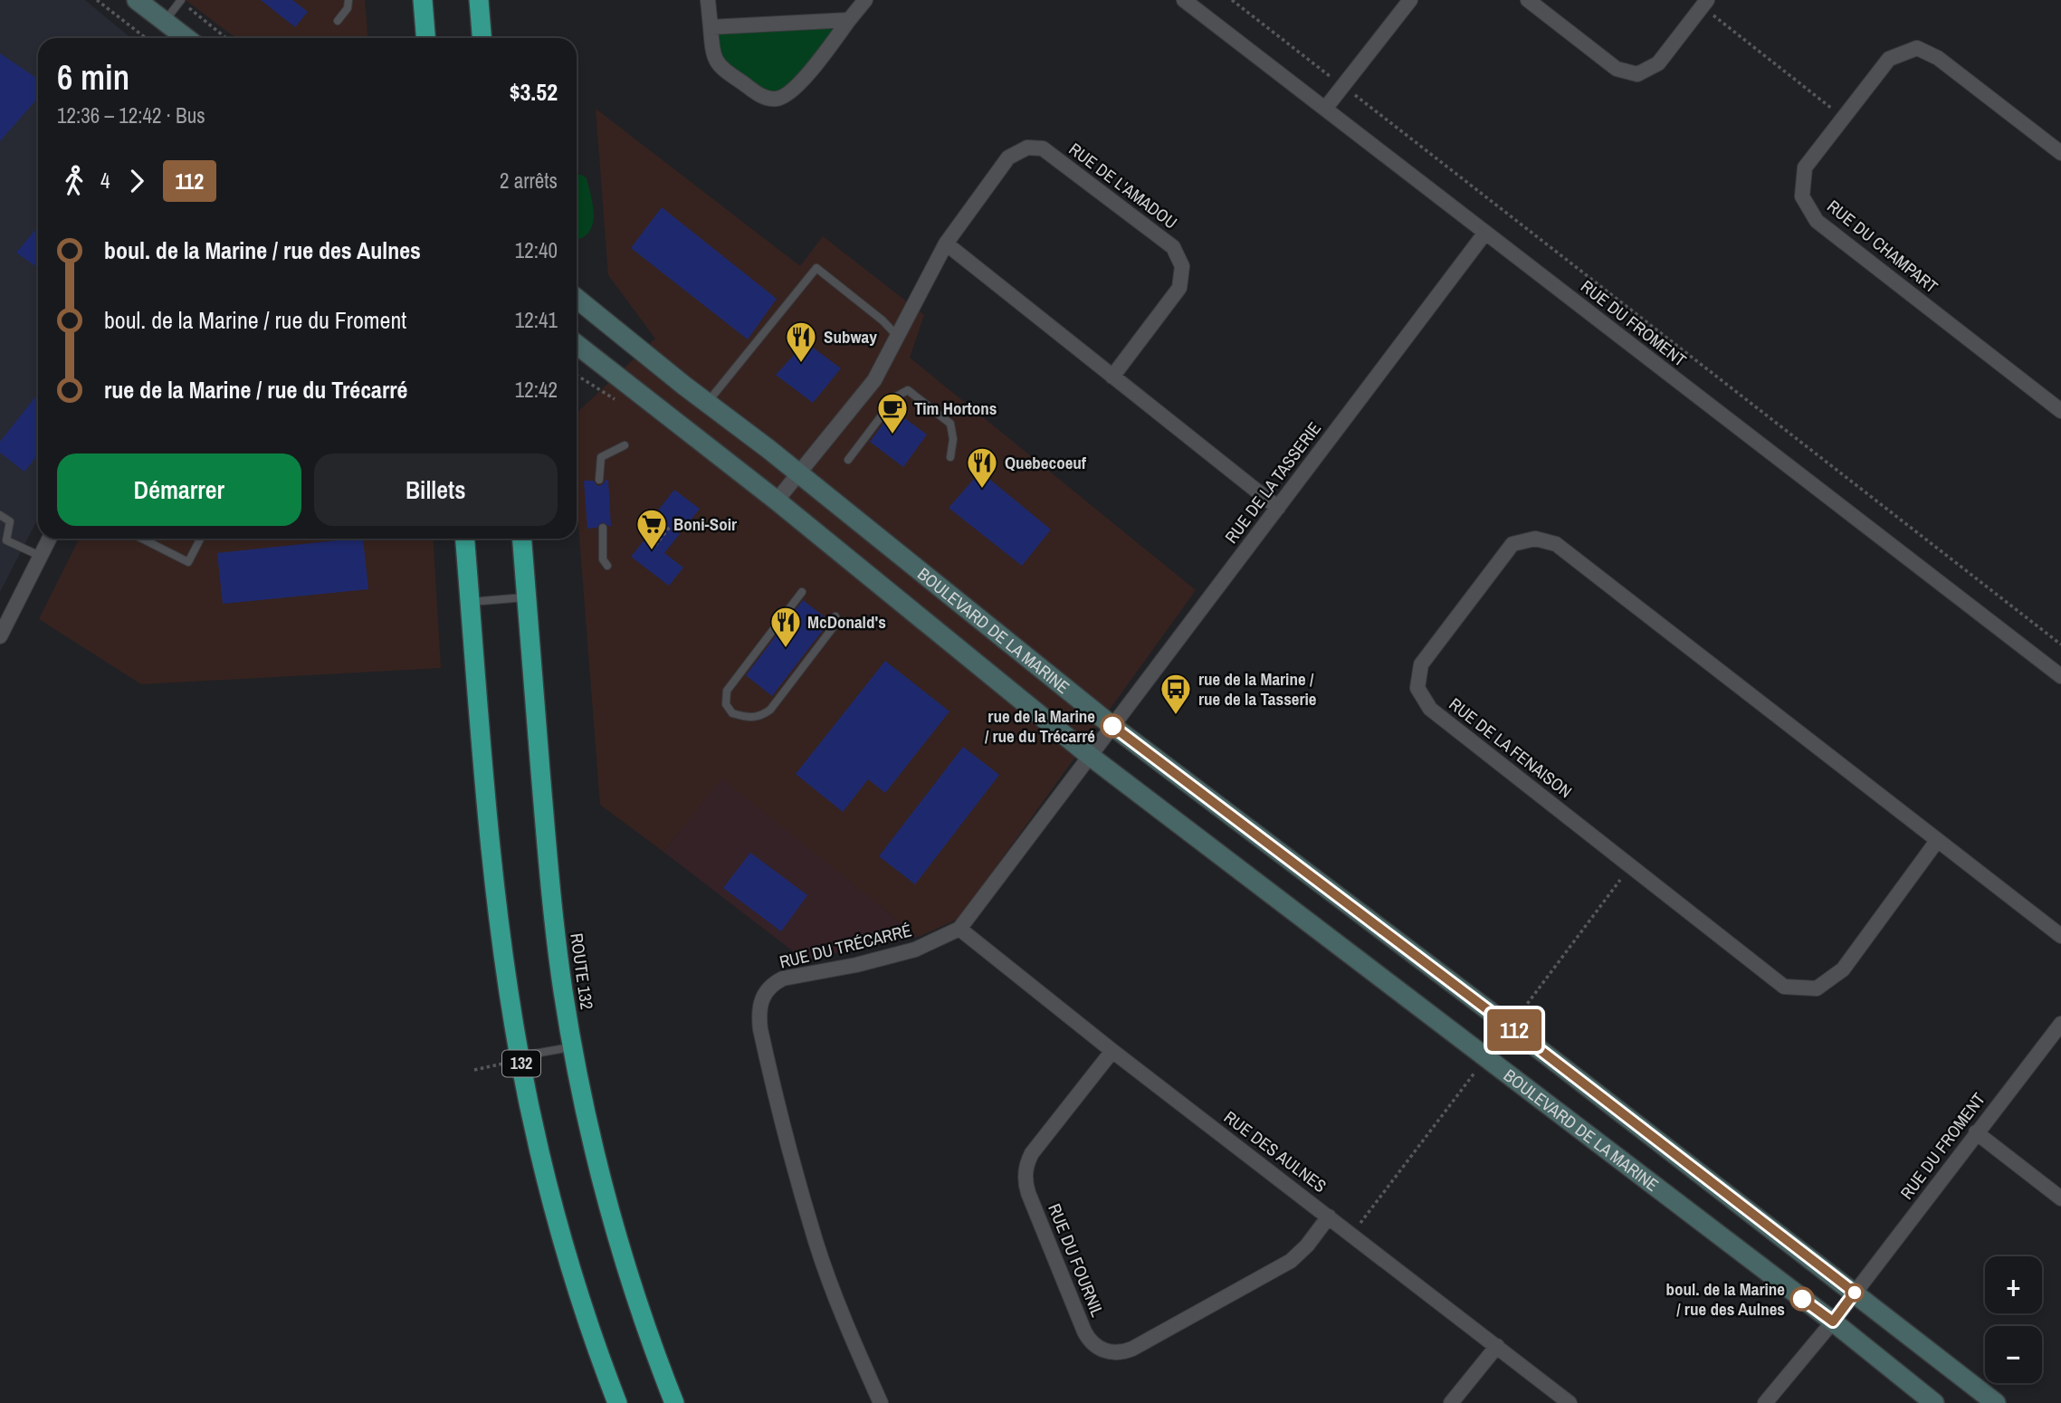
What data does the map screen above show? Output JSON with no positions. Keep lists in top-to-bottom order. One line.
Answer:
{"streets":{"highway":["ROUTE 132","132"],"street":["RUE DE L'AMADOU","RUE DU CHAMPART","RUE DU FROMENT","RUE DE LA TASSERIE","BOULEVARD DE LA MARINE","RUE DE LA FENAISON","RUE DU TRÉCARRÉ","RUE DES AULNES","RUE DU FOURNIL"]},"crossings":[["RUE DE L'AMADOU","BOULEVARD DE LA MARINE"],["RUE DU FROMENT","RUE DE LA TASSERIE"],["RUE DU FROMENT","BOULEVARD DE LA MARINE"],["RUE DE LA TASSERIE","BOULEVARD DE LA MARINE"],["RUE DE LA TASSERIE","RUE DU TRÉCARRÉ"],["BOULEVARD DE LA MARINE","RUE DU TRÉCARRÉ"],["RUE DU TRÉCARRÉ","RUE DES AULNES"],["RUE DES AULNES","RUE DU FOURNIL"]],"places":{"restaurant":["Subway","Quebecoeuf","McDonald's"],"cafe":["Tim Hortons"],"supermarket":["Boni-Soir"],"bus stop":["rue de la Marine / rue de la Tasserie"],"other":["rue de la Marine / rue du Trécarré","boul. de la Marine / rue des Aulnes"]},"lines":["bus line 112"],"page":{"on_map":"112","heading":["6 min","12:36 – 12:42 · Bus","$3.52"],"legs":["4","112","2 arrêts"],"list":[{"name":"boul. de la Marine / rue des Aulnes","value":"12:40"},{"name":"boul. de la Marine / rue du Froment","value":"12:41"},{"name":"rue de la Marine / rue du Trécarré","value":"12:42"}],"buttons":["Démarrer","Billets"],"map_buttons":["+","−"]}}
